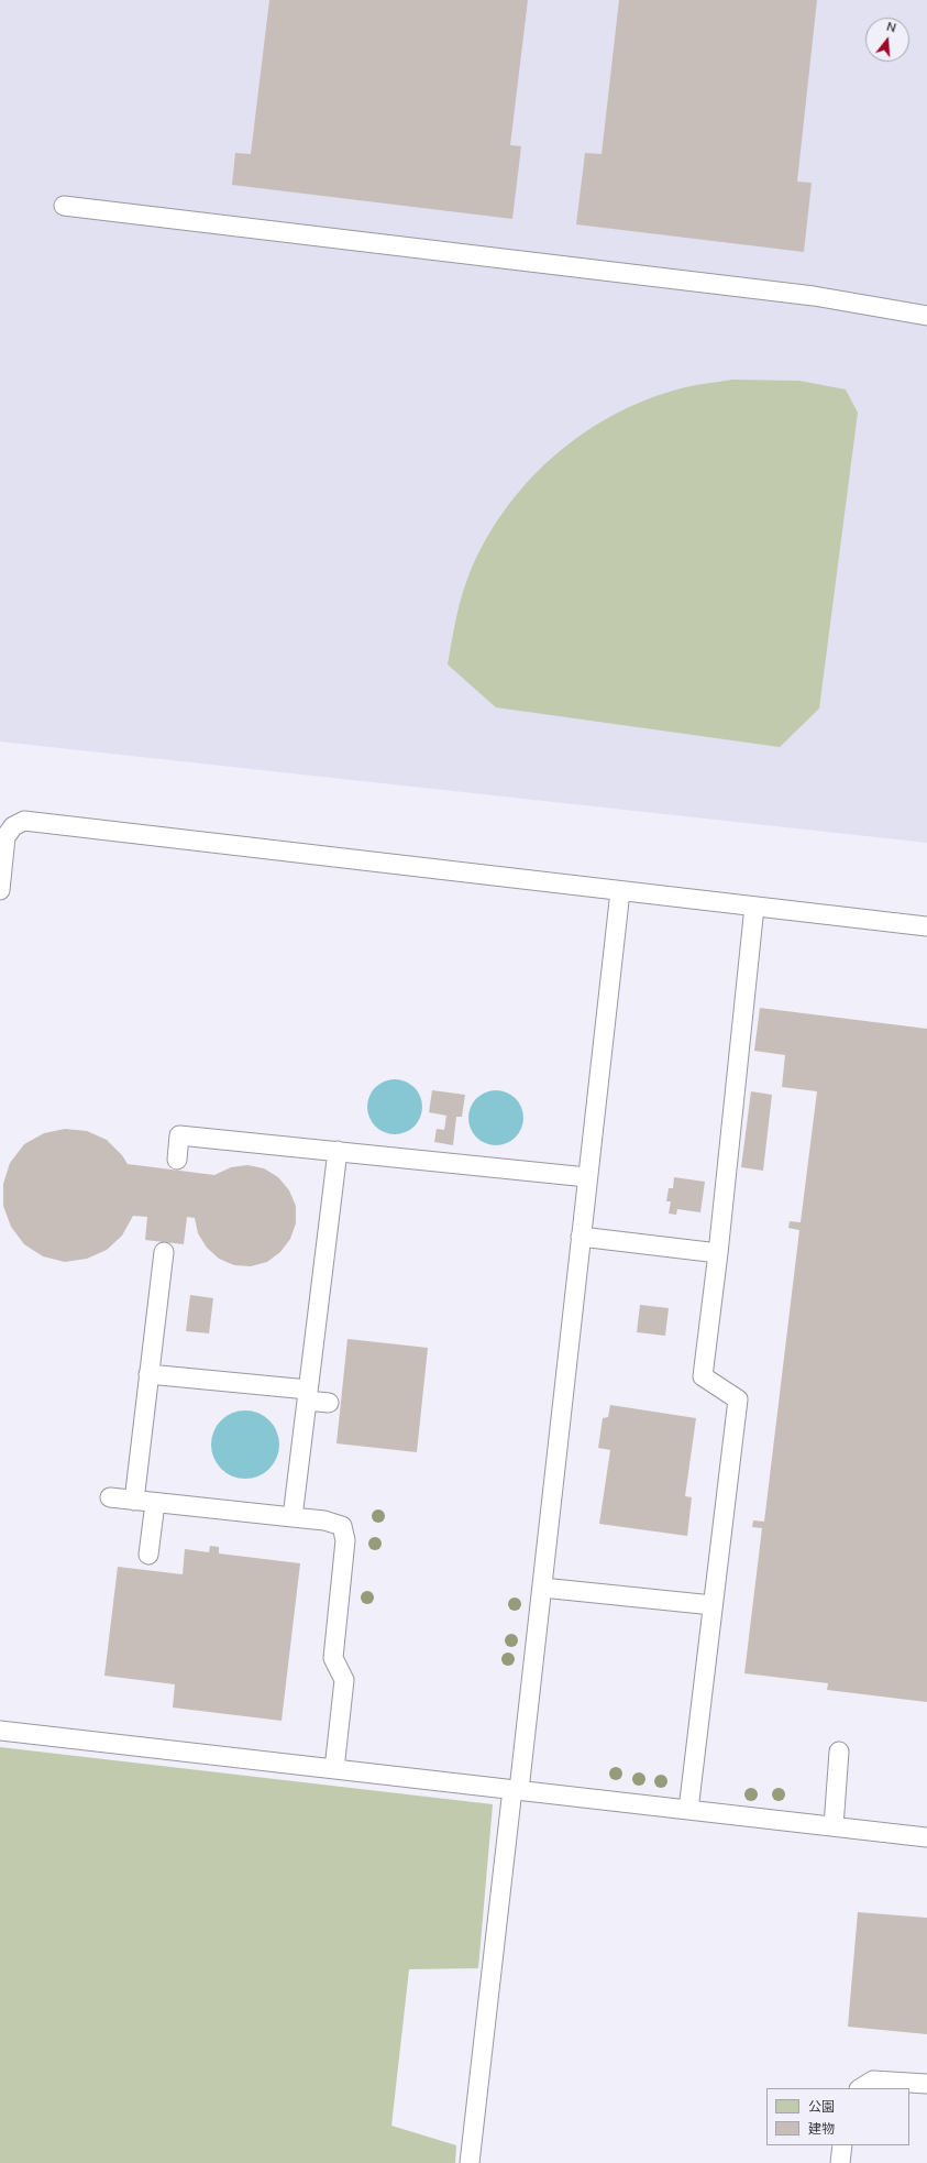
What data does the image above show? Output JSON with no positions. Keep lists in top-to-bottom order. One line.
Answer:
{"legend":["公園","建物"],"north":"top"}
